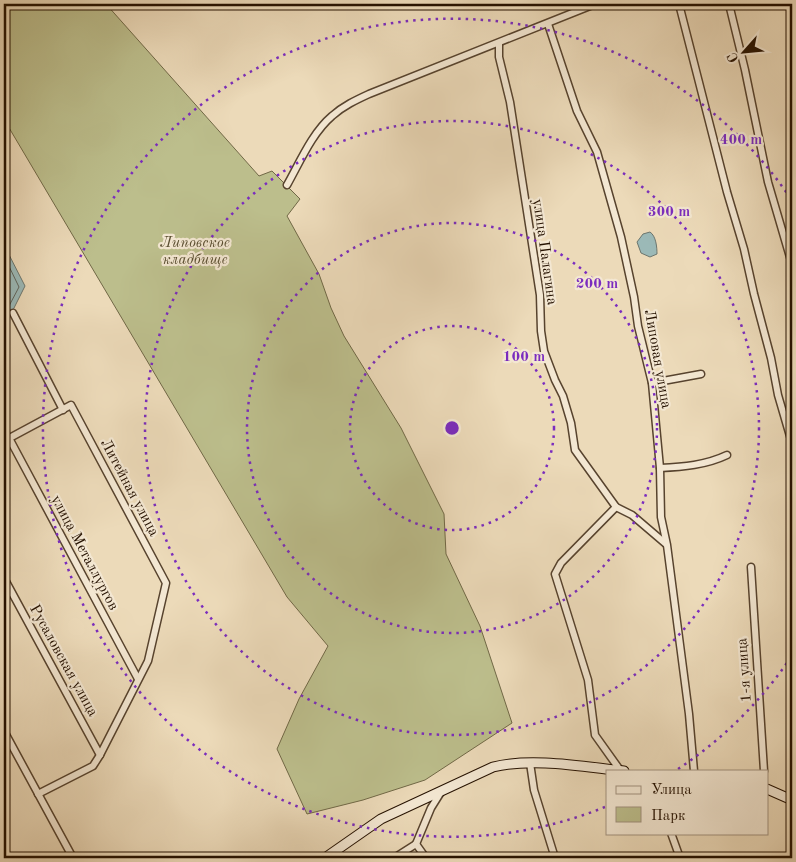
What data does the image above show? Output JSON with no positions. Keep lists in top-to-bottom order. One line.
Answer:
{"streets":{"street":["улица Палагина","Липовая улица","Литейная улица","улица Металлургов","Русаловская улица","1-я улица"]},"crossings":[["улица Палагина","Липовая улица"],["Литейная улица","улица Металлургов"]],"parks":["Липовское кладбище"],"legend":["Улица","Парк"],"north":"bottom left","rings":["400 m","300 m","200 m","100 m"]}
